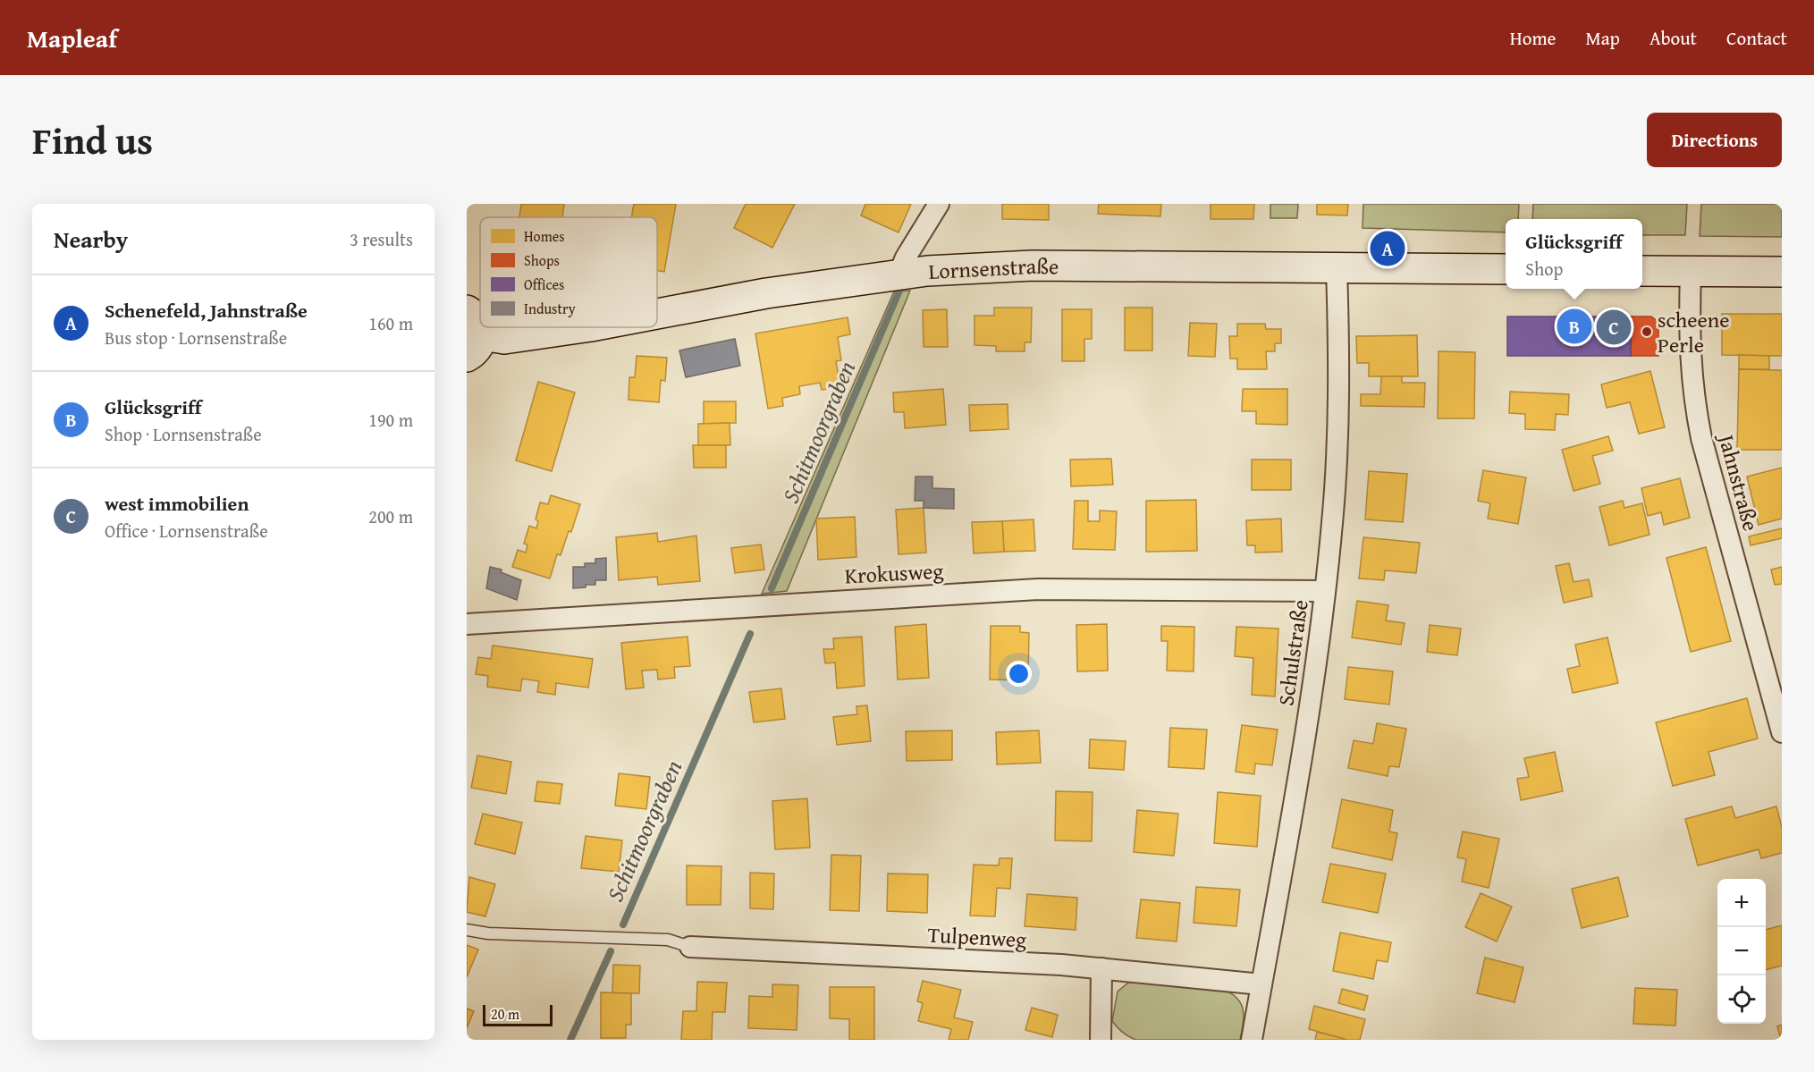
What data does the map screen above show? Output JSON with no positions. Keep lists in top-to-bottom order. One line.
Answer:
{"streets":{"street":["Lornsenstraße","Jahnstraße","Krokusweg","Schulstraße","Tulpenweg"]},"crossings":[["Lornsenstraße","Schulstraße"],["Krokusweg","Schulstraße"],["Schulstraße","Tulpenweg"]],"water":["Schitmoorgraben"],"places":["scheene Perle"],"legend":["Homes","Shops","Offices","Industry"],"scale_bar":"20 m","page":{"header":"Mapleaf","nav":["Home","Map","About","Contact"],"title":"Find us","buttons":"Directions","heading":["Nearby","3 results"],"popup":["Glücksgriff","Shop"],"pins":["A","B","C"],"list":[{"mark":"A","name":"Schenefeld, Jahnstraße","note":"Bus stop · Lornsenstraße","value":"160 m"},{"mark":"B","name":"Glücksgriff","note":"Shop · Lornsenstraße","value":"190 m"},{"mark":"C","name":"west immobilien","note":"Office · Lornsenstraße","value":"200 m"}],"map_buttons":["+","−"],"scale":"20 m"}}
